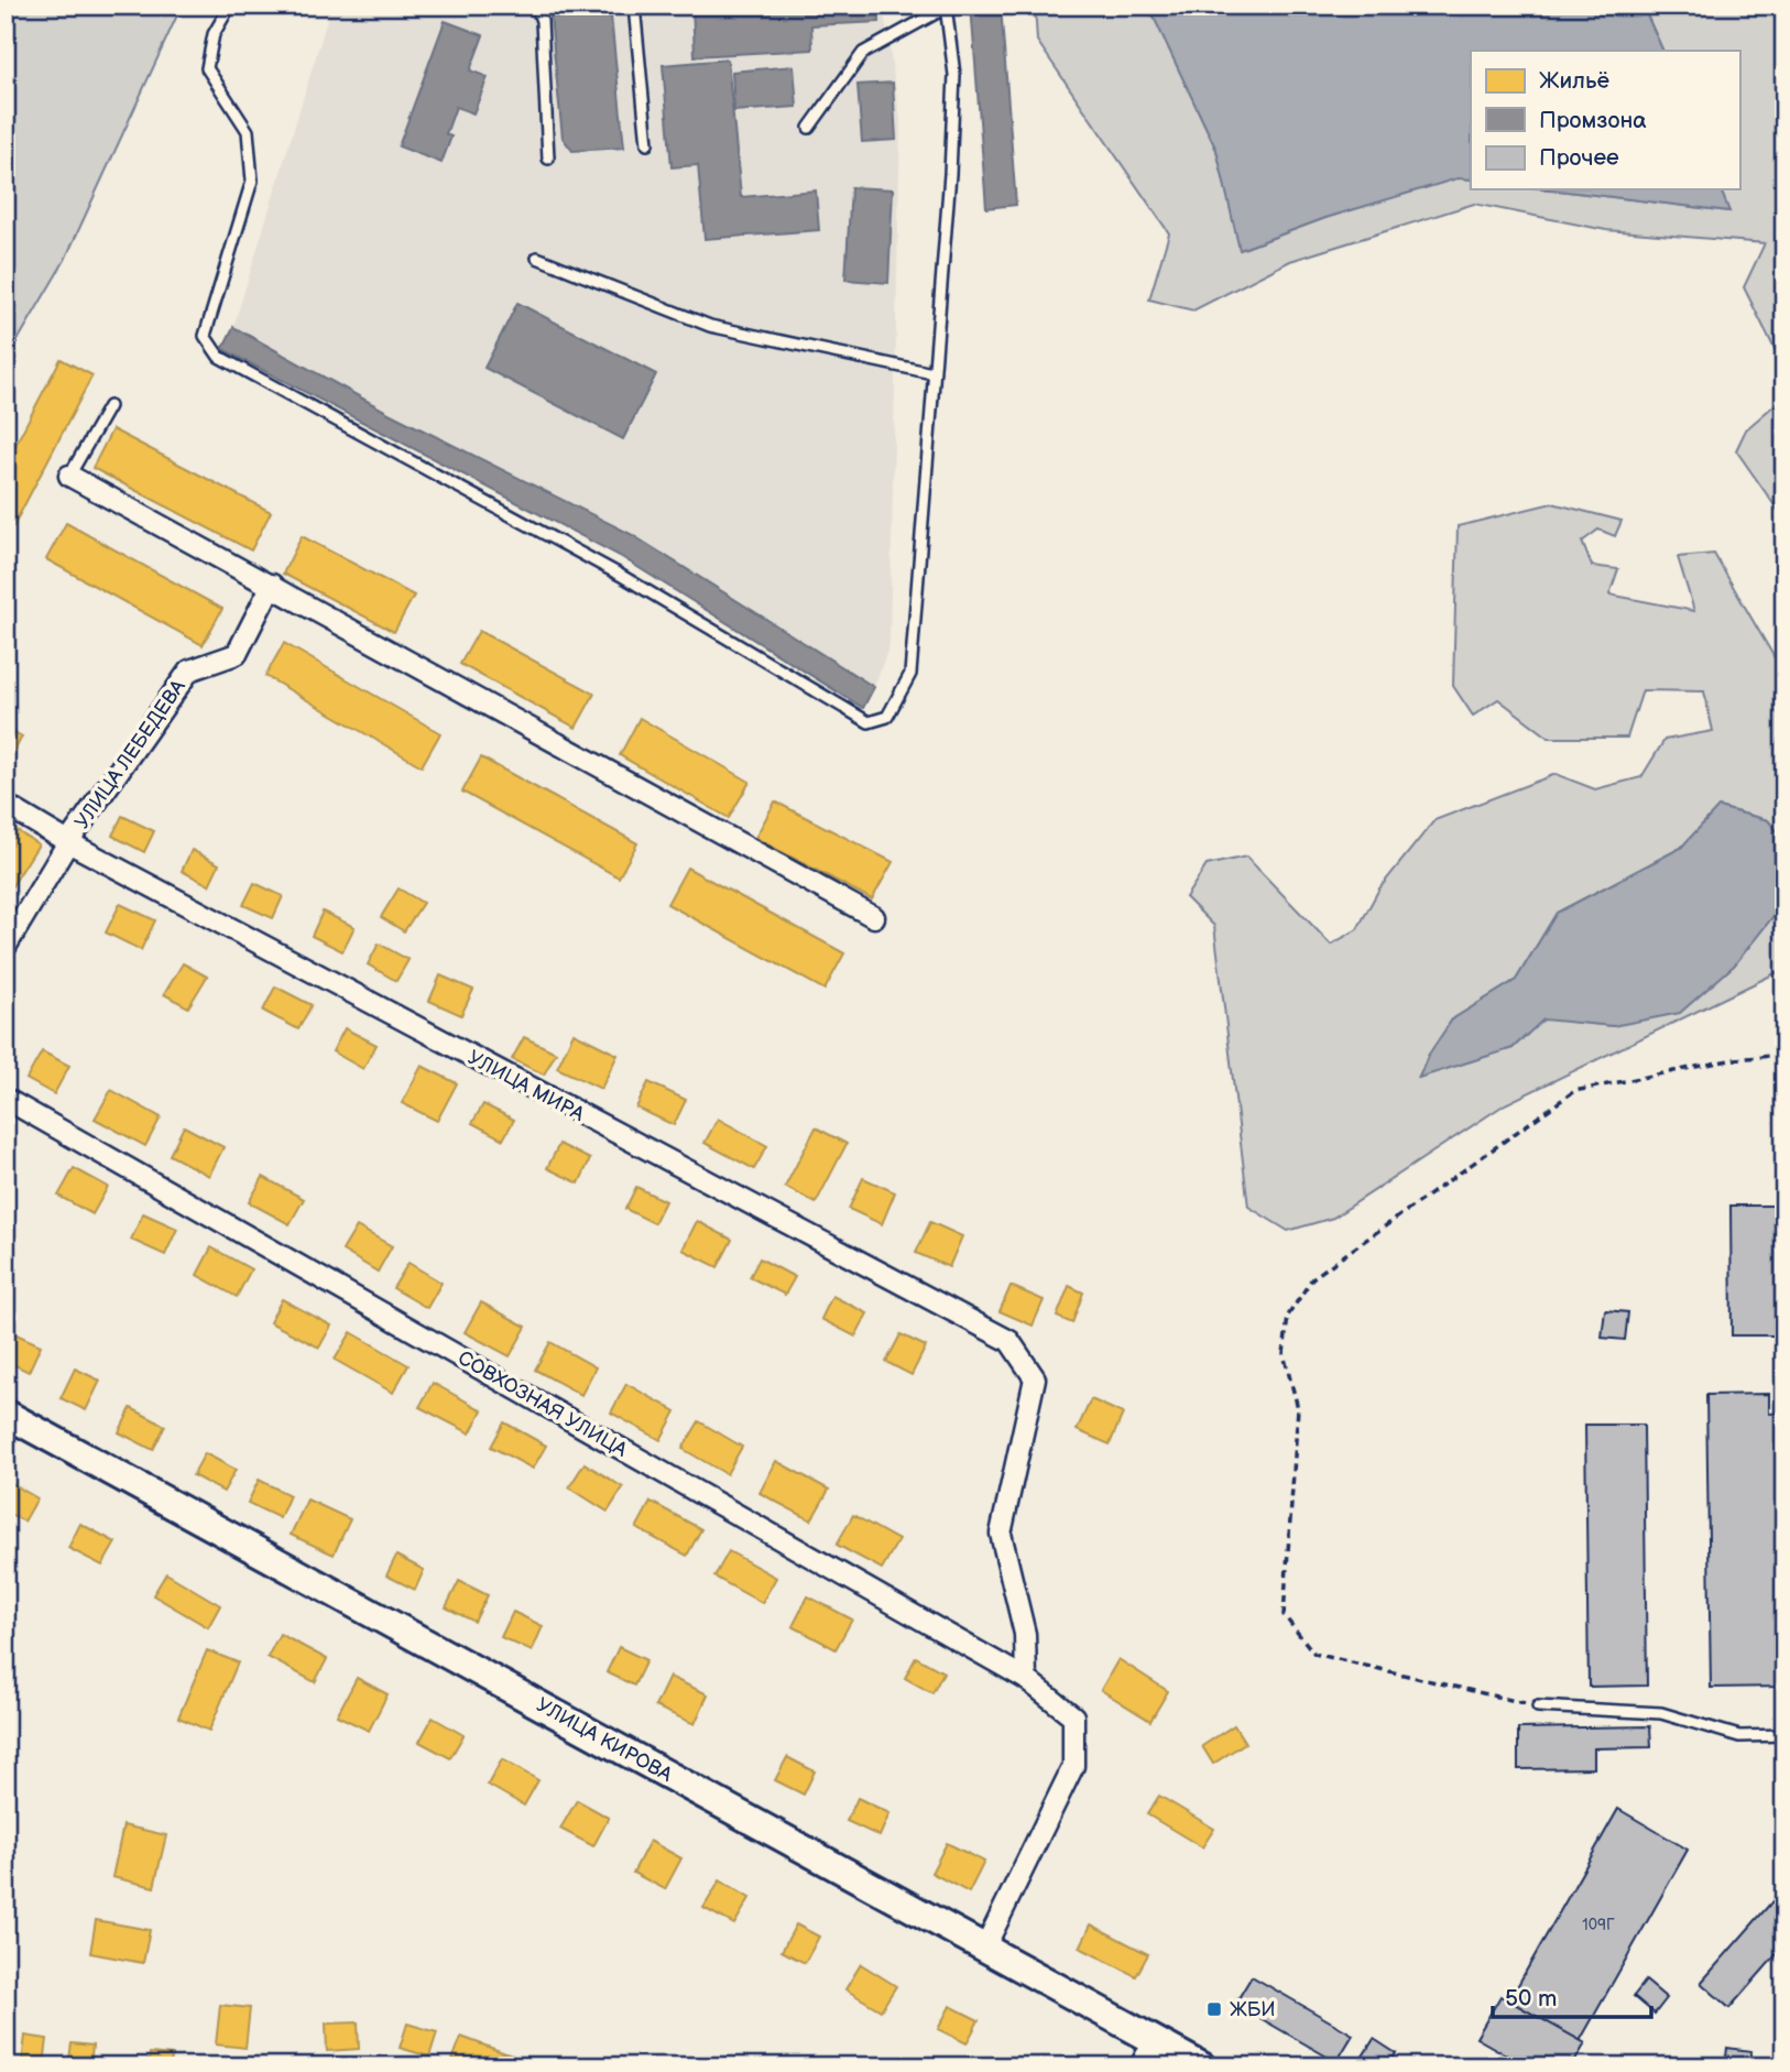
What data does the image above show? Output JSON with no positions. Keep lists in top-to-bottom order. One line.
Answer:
{"streets":{"street":["УЛИЦА ЛЕБЕДЕВА","УЛИЦА МИРА","СОВХОЗНАЯ УЛИЦА","УЛИЦА КИРОВА"]},"crossings":[["УЛИЦА ЛЕБЕДЕВА","УЛИЦА МИРА"],["УЛИЦА МИРА","СОВХОЗНАЯ УЛИЦА"],["СОВХОЗНАЯ УЛИЦА","УЛИЦА КИРОВА"]],"places":{"transit":["ЖБИ"]},"house_numbers":["109Г"],"legend":["Жильё","Промзона","Прочее"],"scale_bar":"50 m"}
